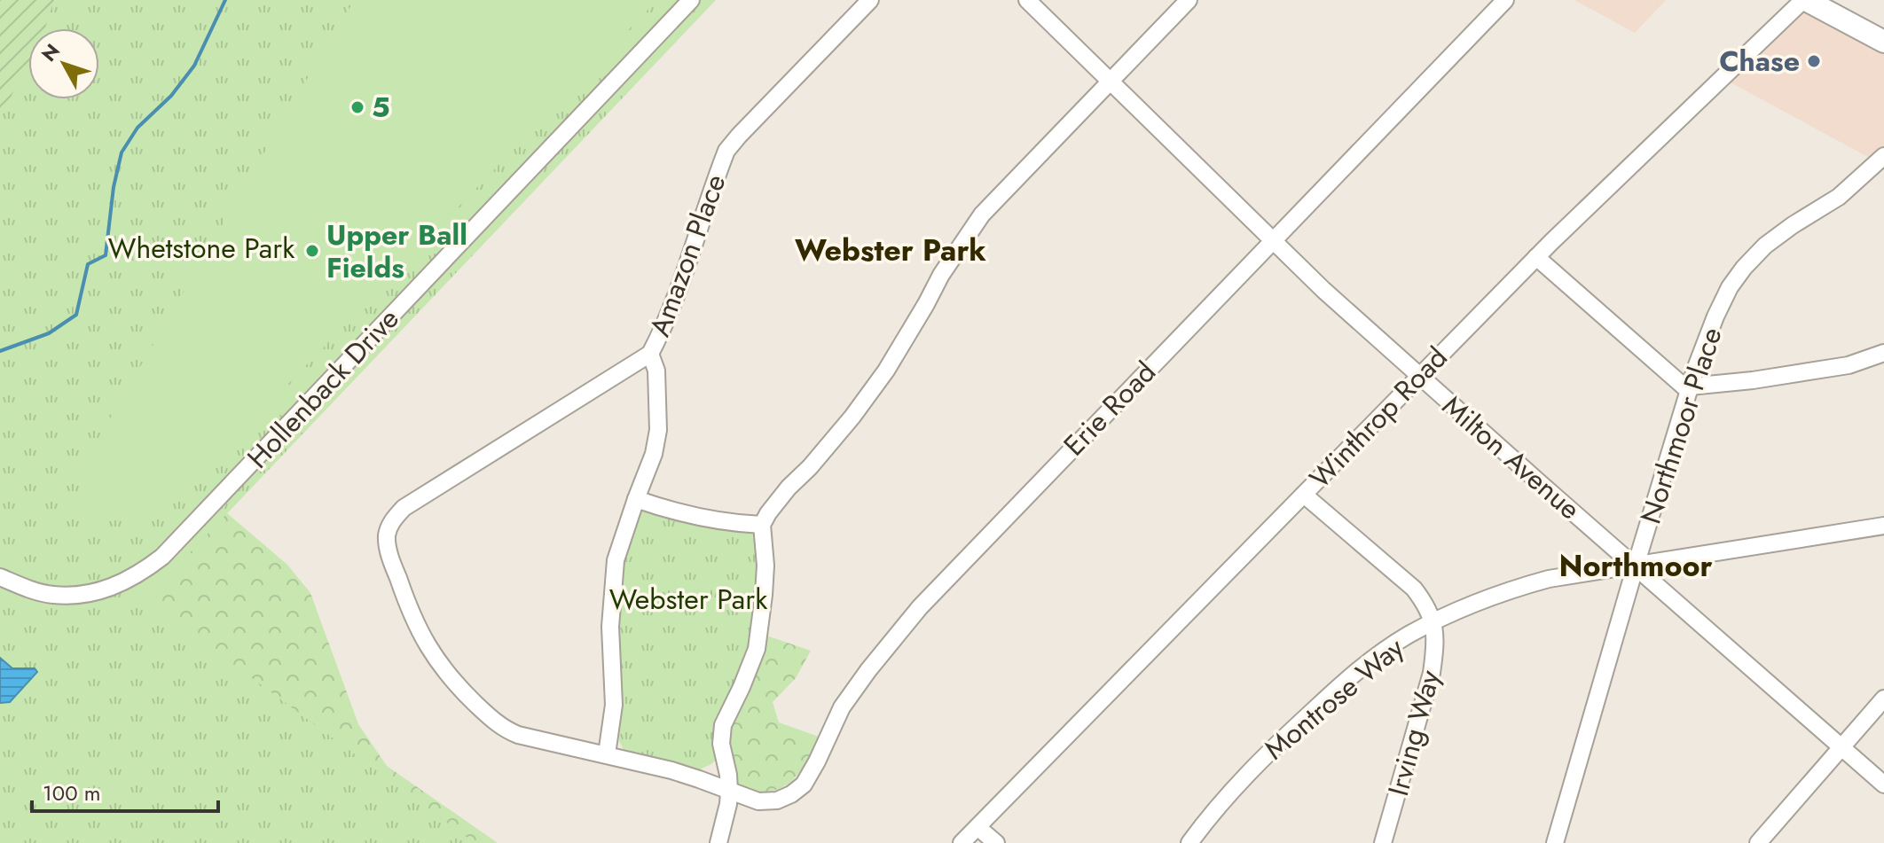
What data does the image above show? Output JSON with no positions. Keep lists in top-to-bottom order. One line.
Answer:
{"streets":{"street":["Amazon Place","Hollenback Drive","Erie Road","Winthrop Road","Northmoor Place","Milton Avenue","Montrose Way","Irving Way"]},"crossings":[["Amazon Place","Erie Road"],["Erie Road","Milton Avenue"],["Winthrop Road","Milton Avenue"],["Northmoor Place","Milton Avenue"],["Northmoor Place","Montrose Way"],["Milton Avenue","Montrose Way"],["Montrose Way","Irving Way"]],"districts":["Webster Park","Northmoor"],"parks":["Whetstone Park","Webster Park"],"places":["Chase","5","Upper Ball Fields"],"scale_bar":"100 m","north":"top left"}
